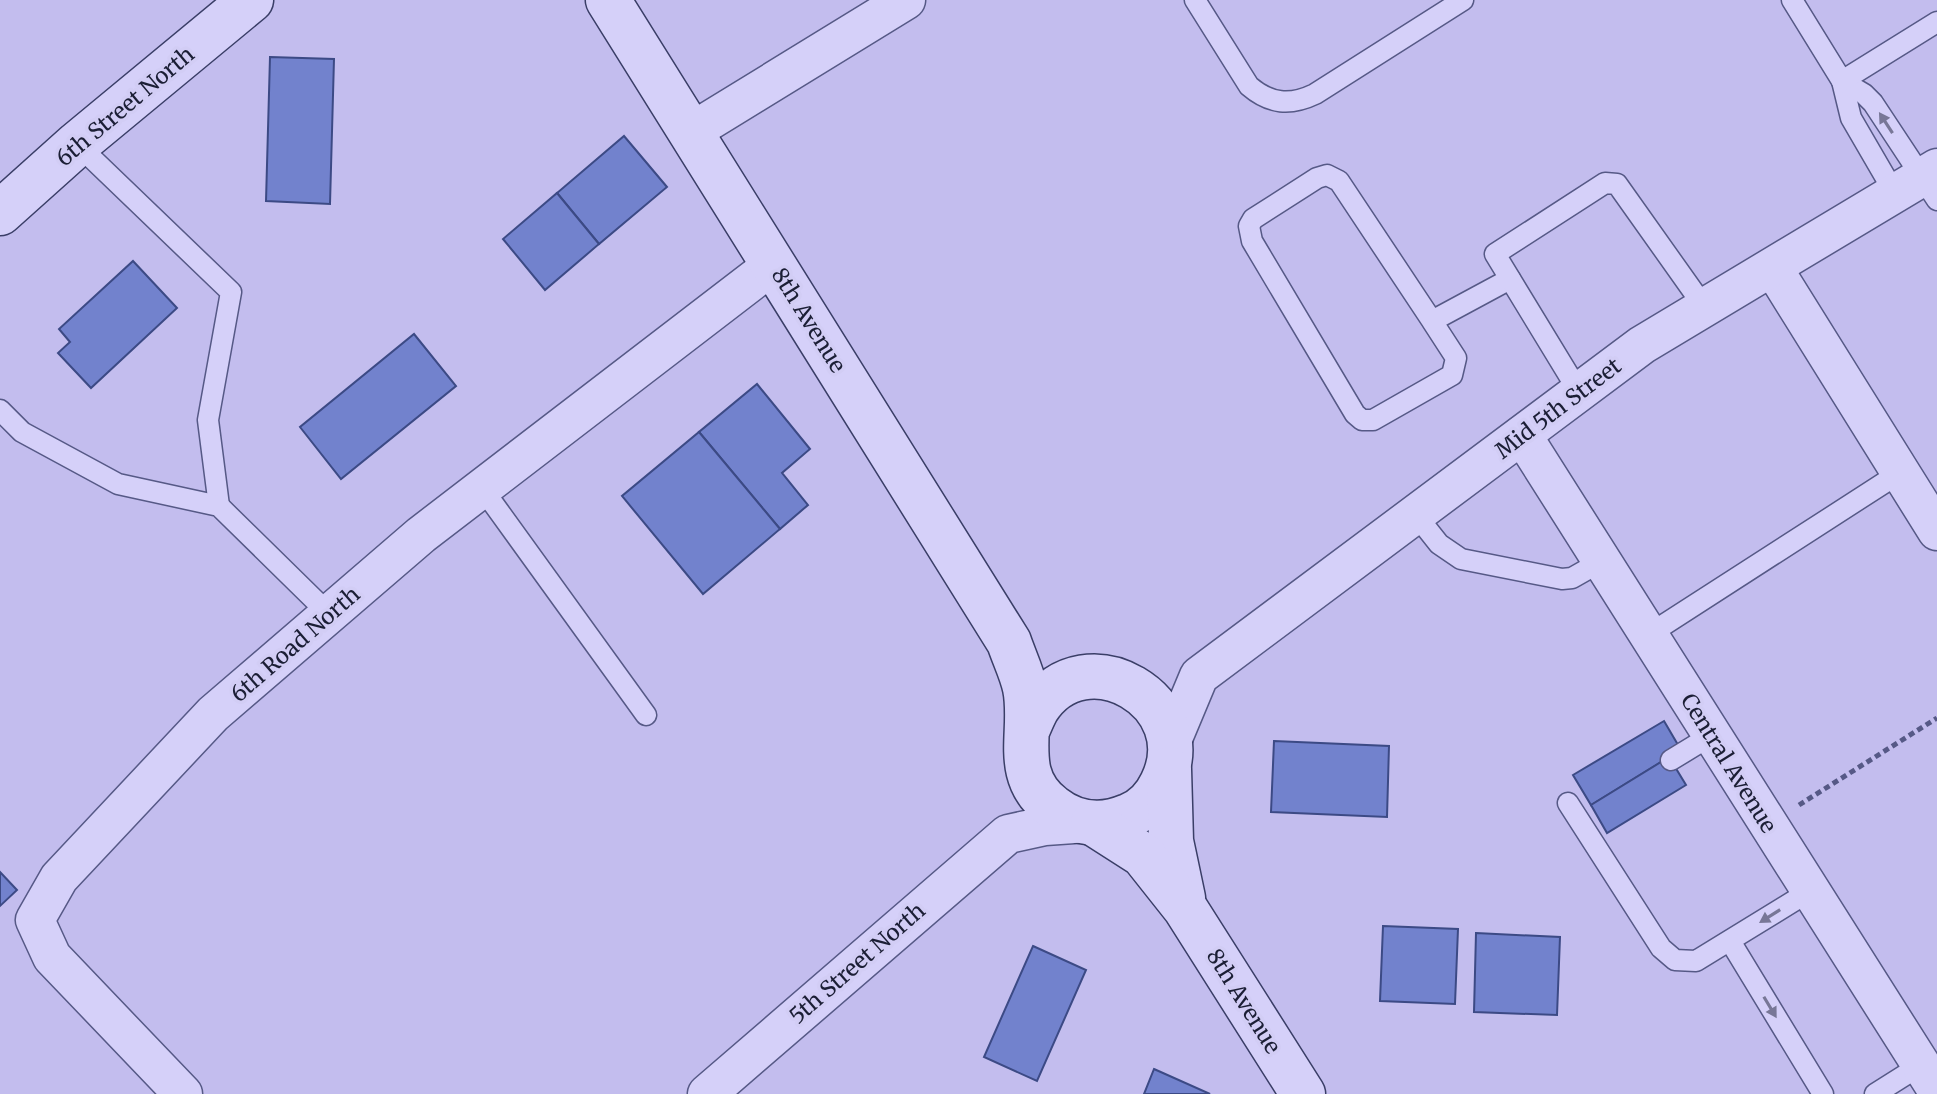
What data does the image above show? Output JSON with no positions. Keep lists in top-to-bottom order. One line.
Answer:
{"streets":{"main road":["6th Street North","8th Avenue"],"street":["Mid 5th Street","6th Road North","Central Avenue","5th Street North"]},"crossings":[["8th Avenue","Mid 5th Street"],["8th Avenue","6th Road North"],["8th Avenue","5th Street North"],["Mid 5th Street","Central Avenue"],["Mid 5th Street","5th Street North"]]}
